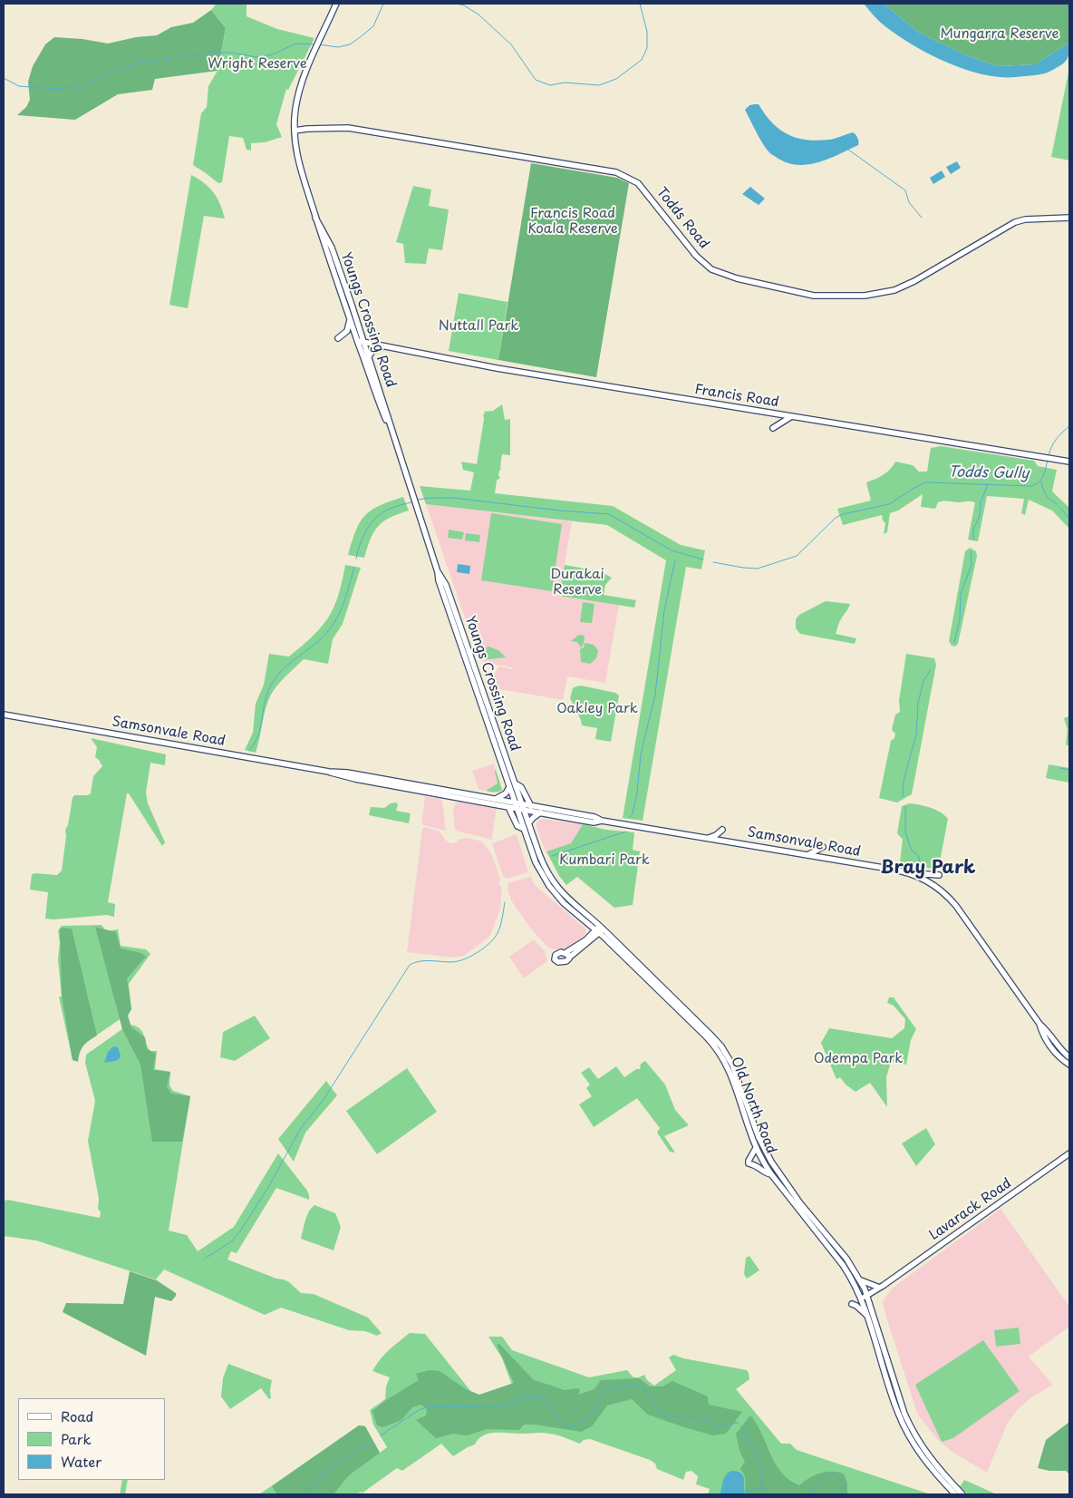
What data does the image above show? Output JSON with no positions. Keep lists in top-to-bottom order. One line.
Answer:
{"streets":{"main road":["Todds Road","Youngs Crossing Road","Francis Road","Samsonvale Road","Old North Road","Lavarack Road"]},"crossings":[["Todds Road","Youngs Crossing Road"],["Youngs Crossing Road","Francis Road"],["Youngs Crossing Road","Samsonvale Road"],["Youngs Crossing Road","Old North Road"],["Samsonvale Road","Old North Road"],["Old North Road","Lavarack Road"]],"districts":["Bray Park"],"water":["Todds Gully"],"parks":["Mungarra Reserve","Wright Reserve","Francis Road Koala Reserve","Nuttall Park","Durakai Reserve","Oakley Park","Kumbari Park","Odempa Park"],"legend":["Road","Park","Water"]}
